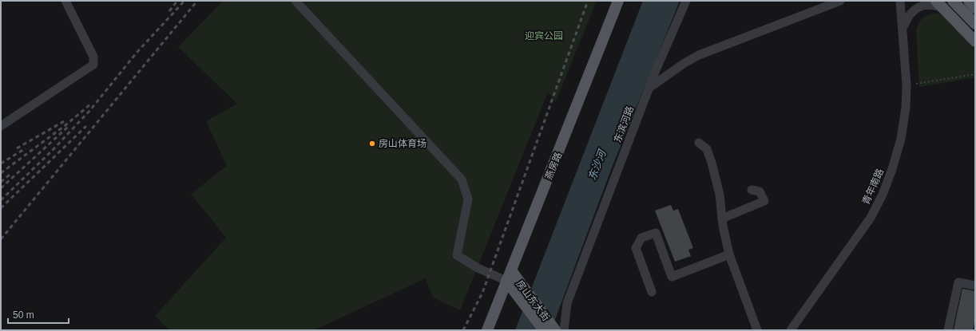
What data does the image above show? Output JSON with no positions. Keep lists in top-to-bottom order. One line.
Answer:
{"streets":{"main road":["燕房路","房山东大街"],"street":["东滨河路","青年南路"]},"crossings":[["燕房路","房山东大街"]],"water":["东沙河"],"parks":["迎宾公园"],"places":["房山体育场"],"scale_bar":"50 m"}
